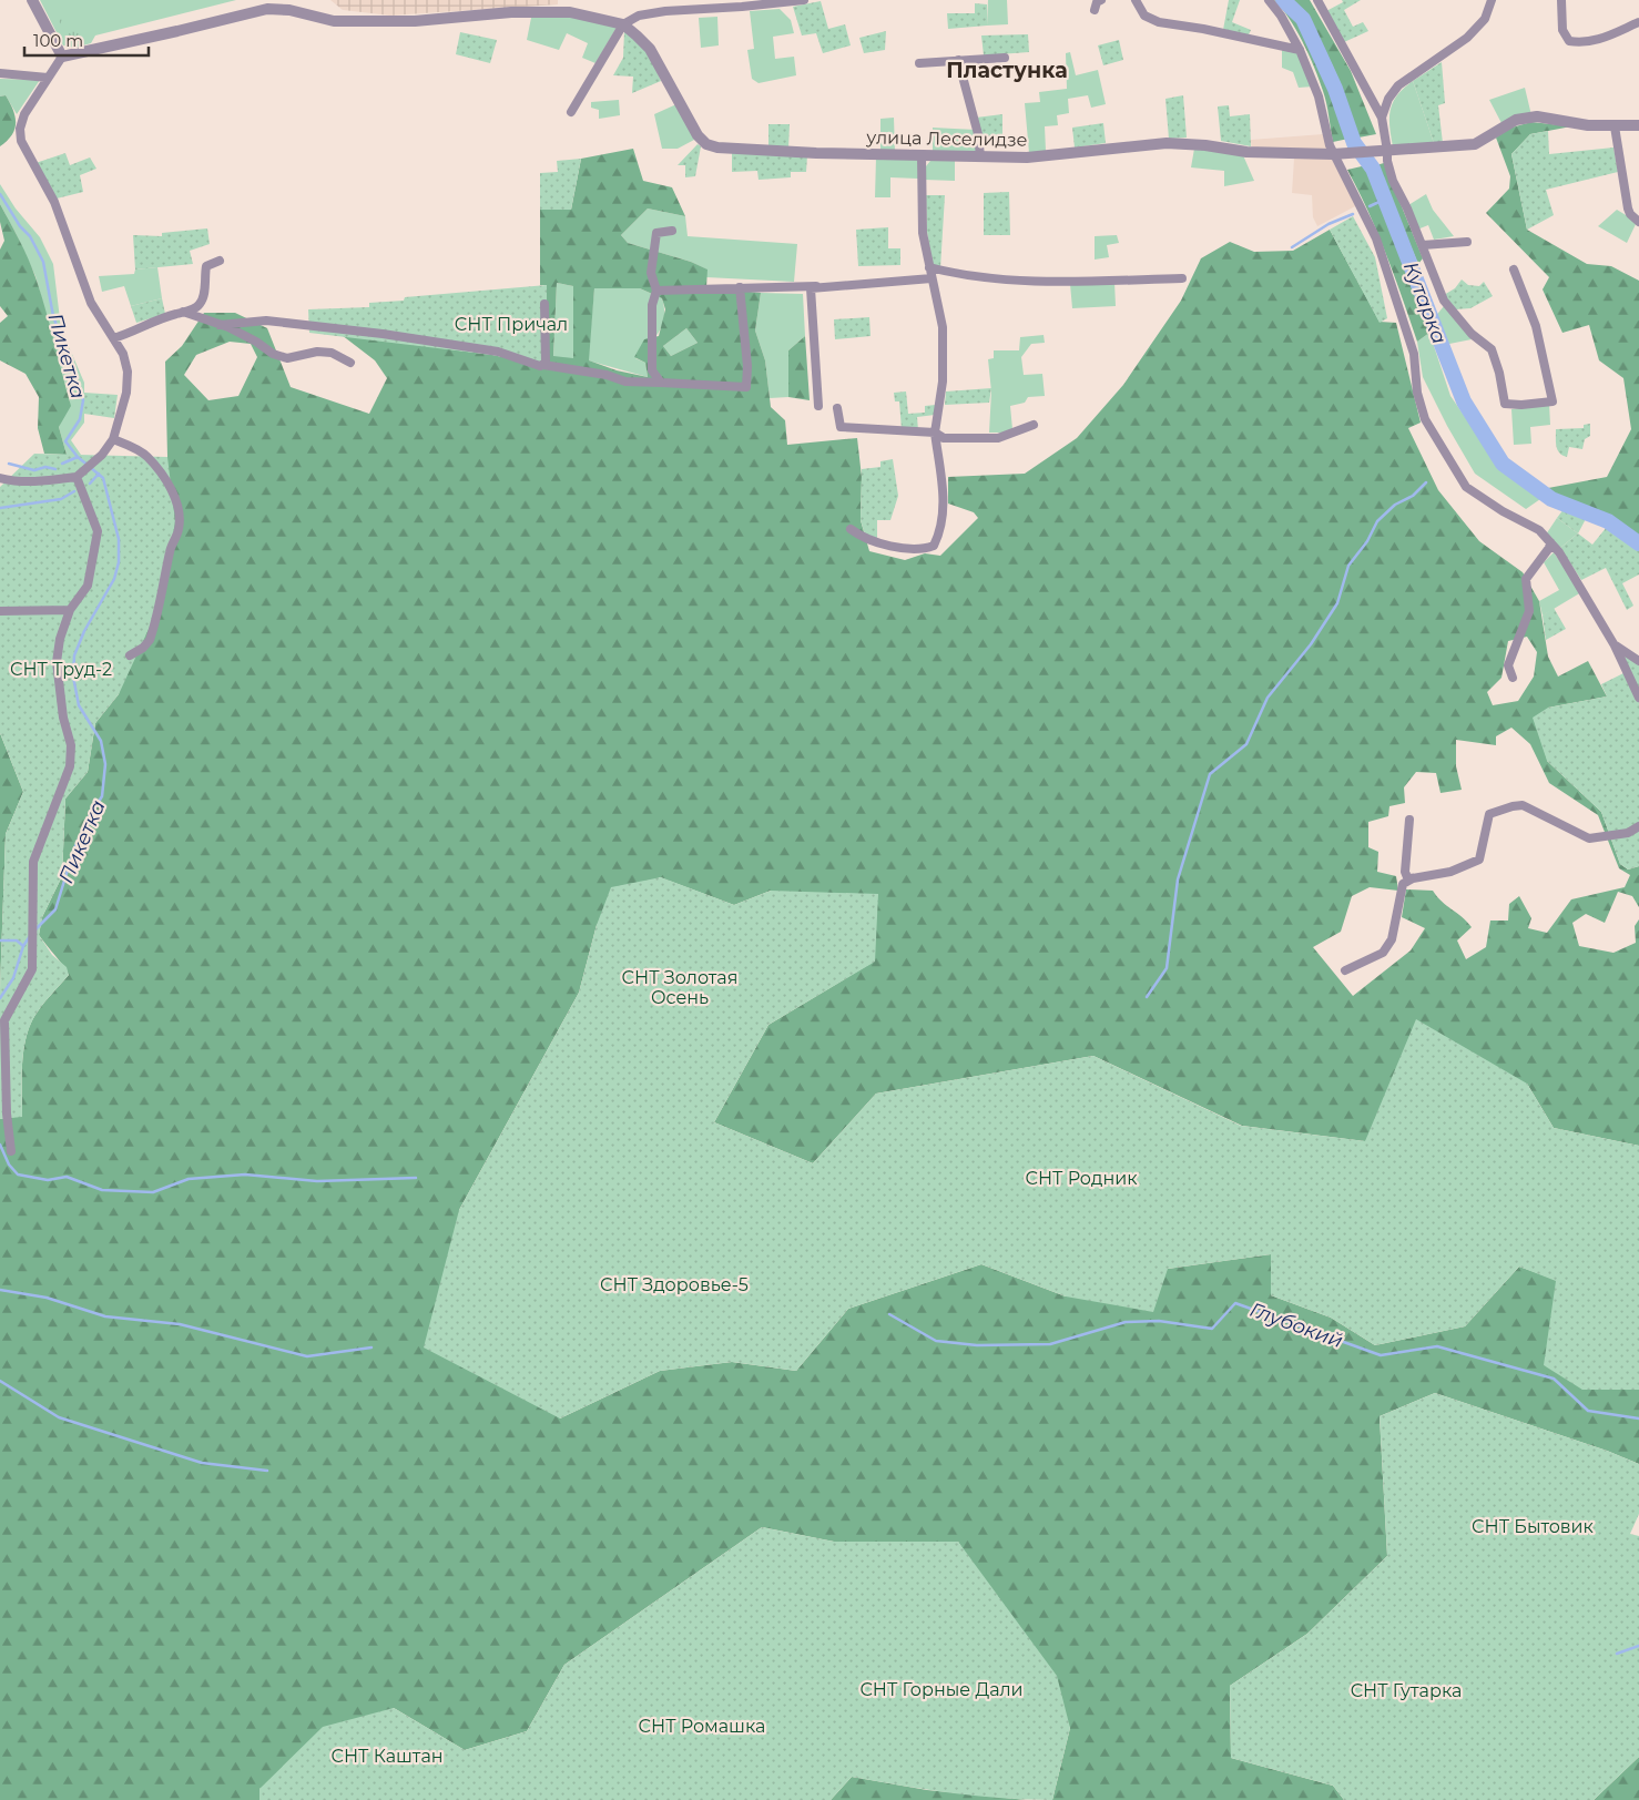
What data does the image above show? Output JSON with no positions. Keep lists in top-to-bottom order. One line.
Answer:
{"streets":{"street":["улица Леселидзе"]},"districts":["Пластунка"],"water":["Кутарка","Пикетка","Глубокий"],"parks":["СНТ Причал","СНТ Труд-2","СНТ Золотая Осень","СНТ Родник","СНТ Здоровье-5","СНТ Бытовик","СНТ Горные Дали","СНТ Гутарка","СНТ Ромашка","СНТ Каштан"],"scale_bar":"100 m"}
